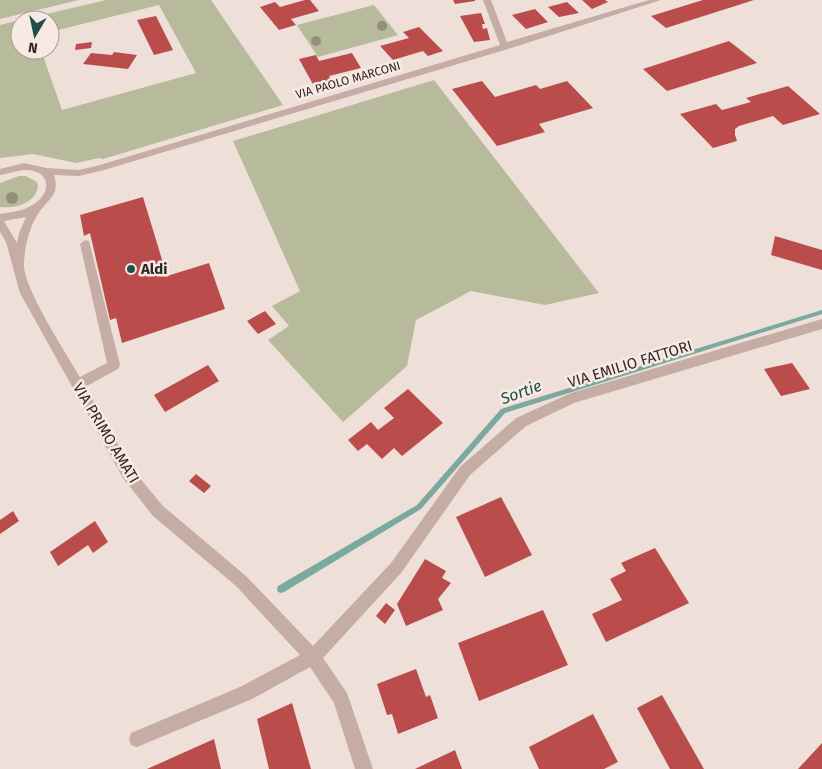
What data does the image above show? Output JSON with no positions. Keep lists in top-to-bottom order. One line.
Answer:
{"streets":{"street":["VIA PAOLO MARCONI","VIA EMILIO FATTORI","VIA PRIMO AMATI"]},"crossings":[["VIA EMILIO FATTORI","VIA PRIMO AMATI"]],"water":["Sortie"],"places":["Aldi"],"north":"bottom"}
